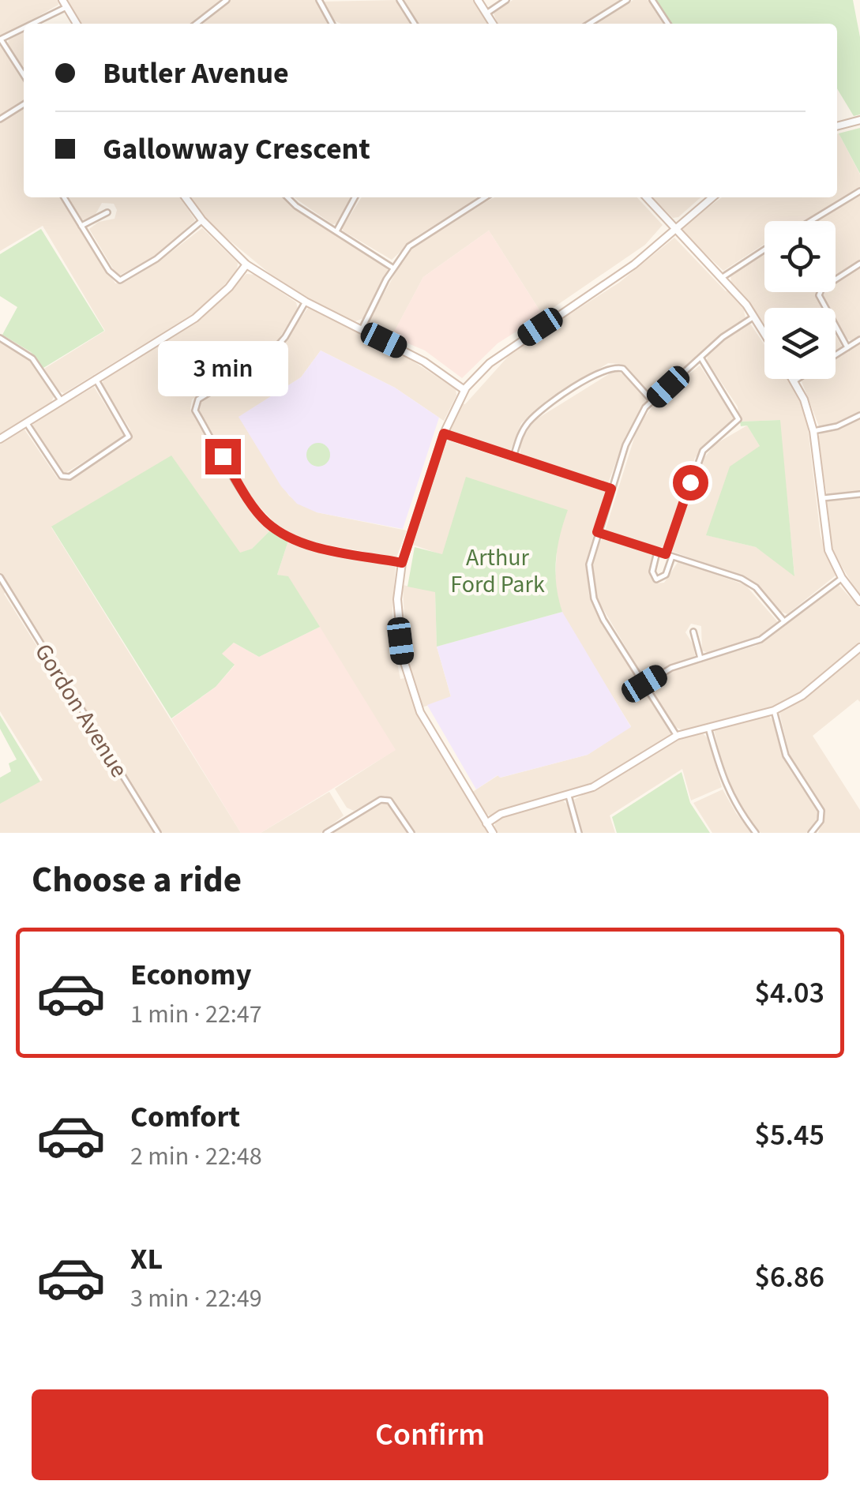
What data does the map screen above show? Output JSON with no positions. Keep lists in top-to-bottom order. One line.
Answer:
{"streets":{"street":["Gordon Avenue"]},"parks":["Arthur Ford Park"],"page":{"banner":["Butler Avenue","Gallowway Crescent"],"bubble":"3 min","heading":"Choose a ride","list":[{"name":"Economy","note":"1 min · 22:47","value":"$4.03"},{"name":"Comfort","note":"2 min · 22:48","value":"$5.45"},{"name":"XL","note":"3 min · 22:49","value":"$6.86"}],"buttons":"Confirm"}}
